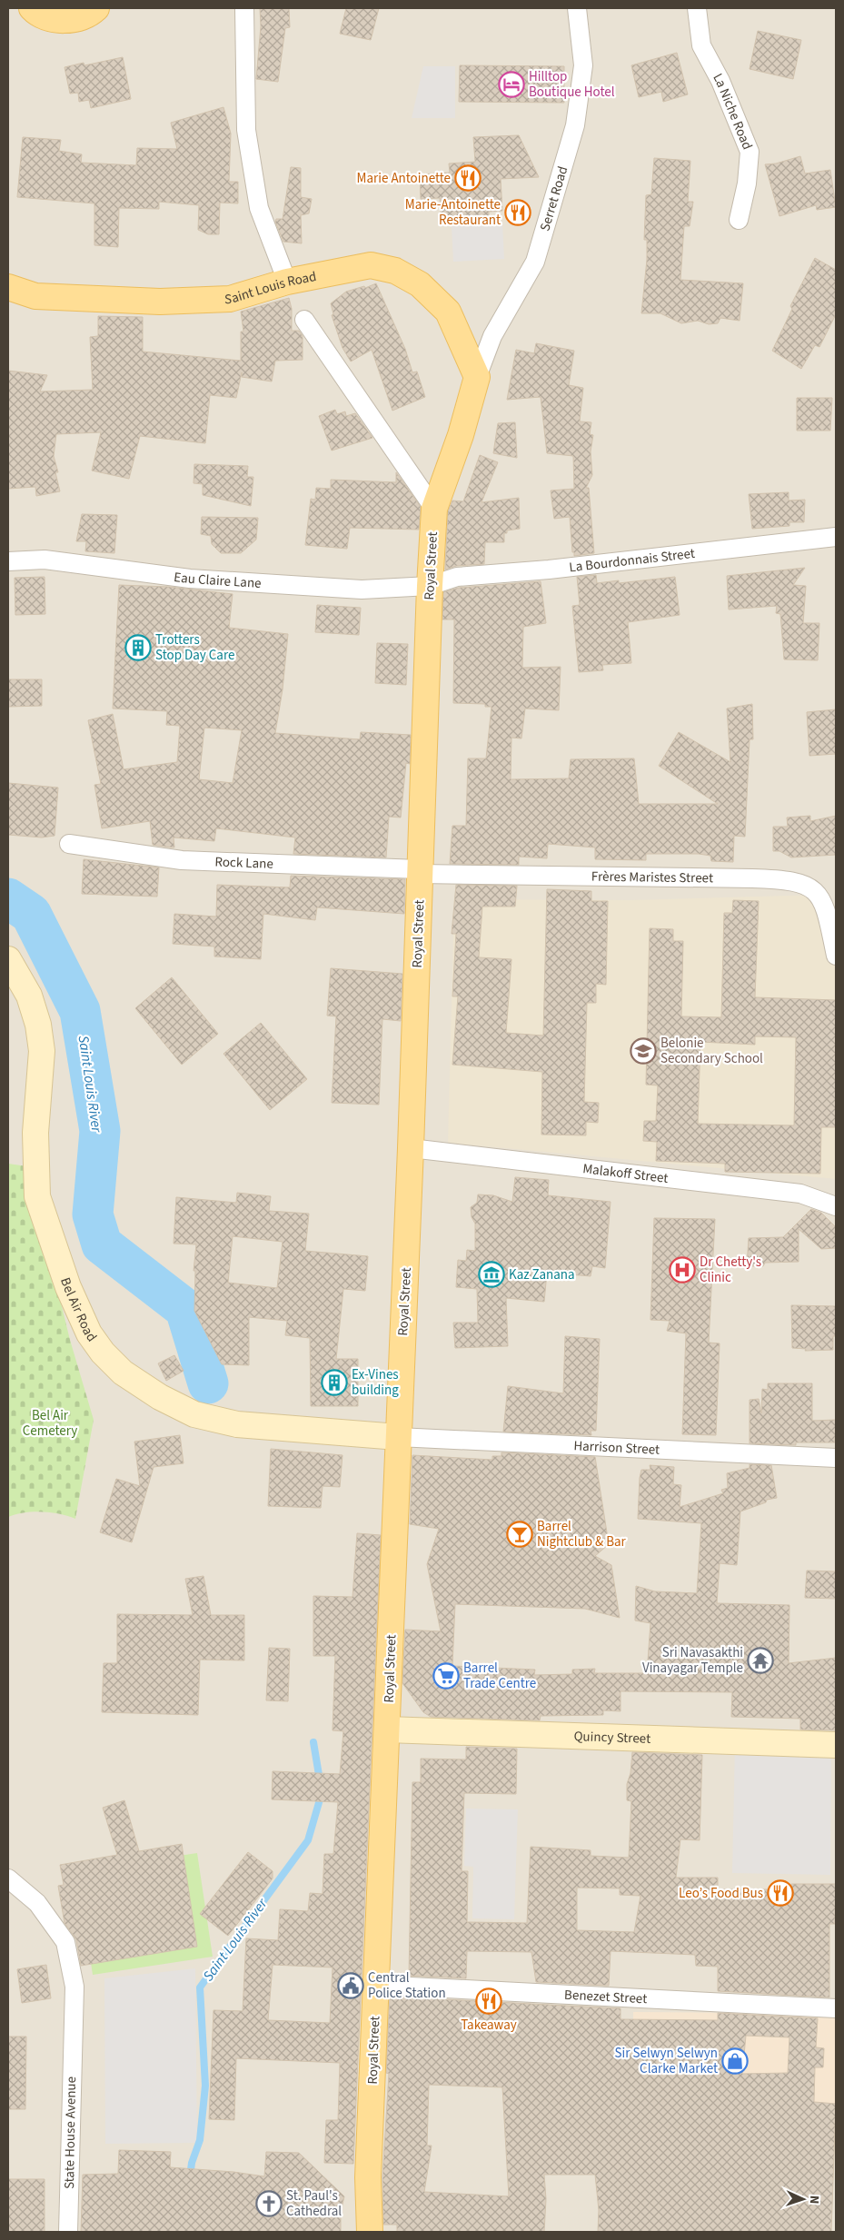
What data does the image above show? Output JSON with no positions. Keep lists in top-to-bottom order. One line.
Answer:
{"streets":{"main road":["Saint Louis Road","Royal Street","Bel Air Road","Quincy Street"],"street":["La Niche Road","Serret Road","La Bourdonnais Street","Eau Claire Lane","Rock Lane","Frères Maristes Street","Malakoff Street","Harrison Street","Benezet Street","State House Avenue"]},"crossings":[["Serret Road","Saint Louis Road"],["Serret Road","Royal Street"],["Saint Louis Road","Royal Street"],["La Bourdonnais Street","Royal Street"],["La Bourdonnais Street","Eau Claire Lane"],["Royal Street","Eau Claire Lane"],["Royal Street","Rock Lane"],["Royal Street","Frères Maristes Street"],["Royal Street","Malakoff Street"],["Royal Street","Bel Air Road"],["Royal Street","Harrison Street"],["Royal Street","Quincy Street"],["Royal Street","Benezet Street"],["Rock Lane","Frères Maristes Street"],["Bel Air Road","Harrison Street"]],"water":["Saint Louis River"],"parks":["Bel Air Cemetery"],"places":{"hotel":["Hilltop Boutique Hotel"],"restaurant":["Marie Antoinette","Marie-Antoinette Restaurant","Leo’s Food Bus","Takeaway"],"building":["Trotters Stop Day Care","Ex-Vines building"],"school or university":["Belonie Secondary School"],"hospital":["Dr Chetty's Clinic"],"museum":["Kaz Zanana"],"bar":["Barrel Nightclub & Bar"],"temple":["Sri Navasakthi Vinayagar Temple"],"supermarket":["Barrel Trade Centre"],"public building":["Central Police Station"],"shop":["Sir Selwyn Selwyn Clarke Market"],"church":["St. Paul's Cathedral"]},"north":"right"}
